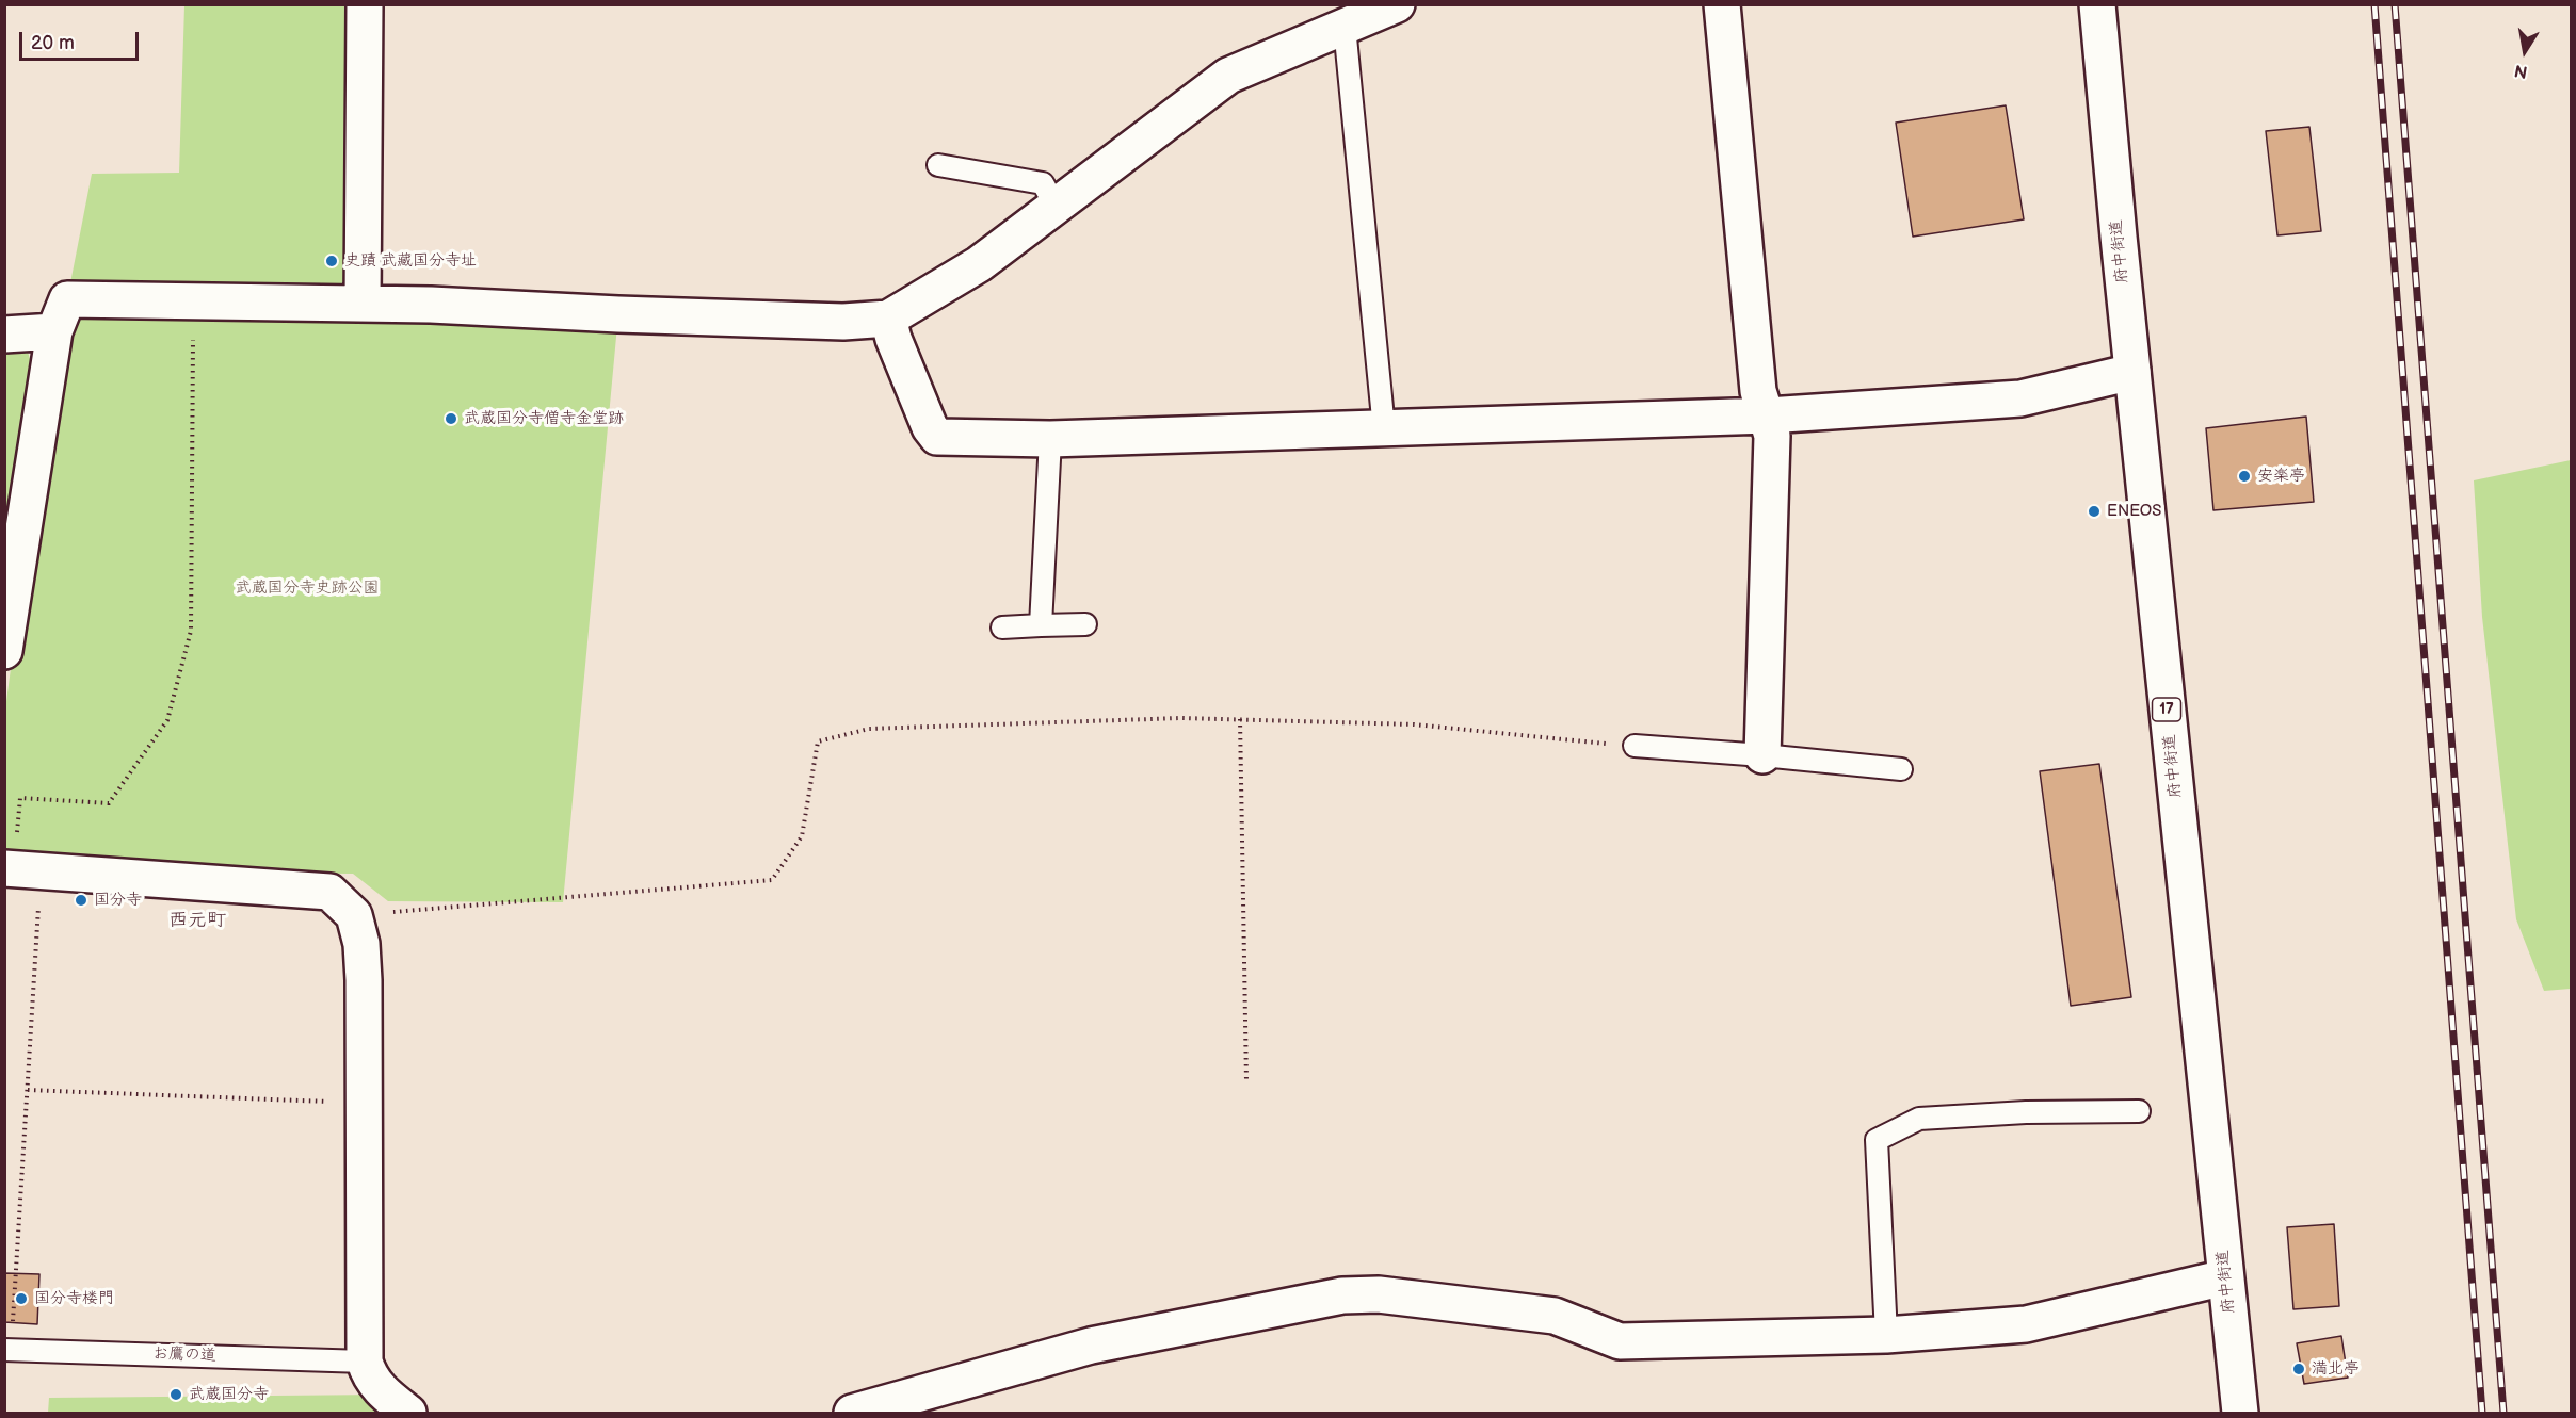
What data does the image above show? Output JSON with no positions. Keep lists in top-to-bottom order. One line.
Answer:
{"streets":{"street":["府中街道","17"],"lane":["お鷹の道"]},"districts":["西元町"],"parks":["武蔵国分寺史跡公園"],"places":["史蹟 武藏国分寺址","武蔵国分寺僧寺金堂跡","安楽亭","ENEOS","国分寺","国分寺楼門","満北亭","武蔵国分寺"],"scale_bar":"20 m","north":"bottom"}
